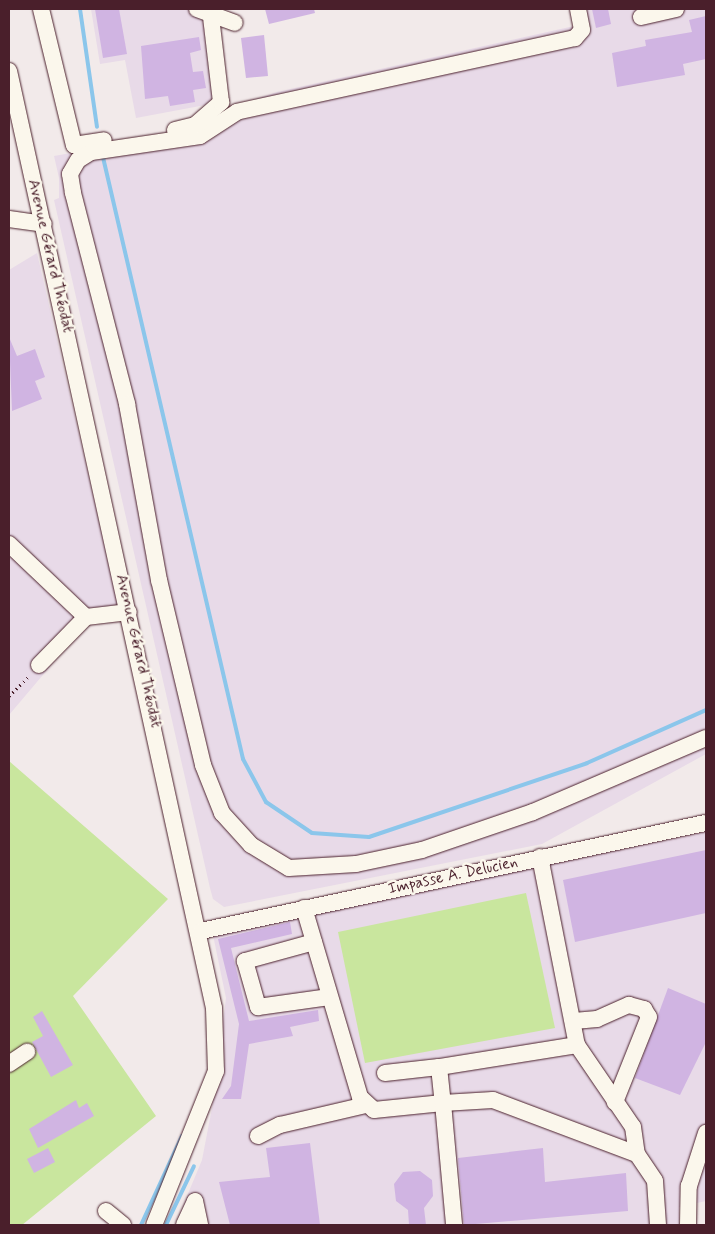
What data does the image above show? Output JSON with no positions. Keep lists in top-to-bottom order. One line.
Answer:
{"streets":{"street":["Avenue Gérard Théodat","Impasse A. Delucien"]},"crossings":[["Avenue Gérard Théodat","Impasse A. Delucien"]]}
